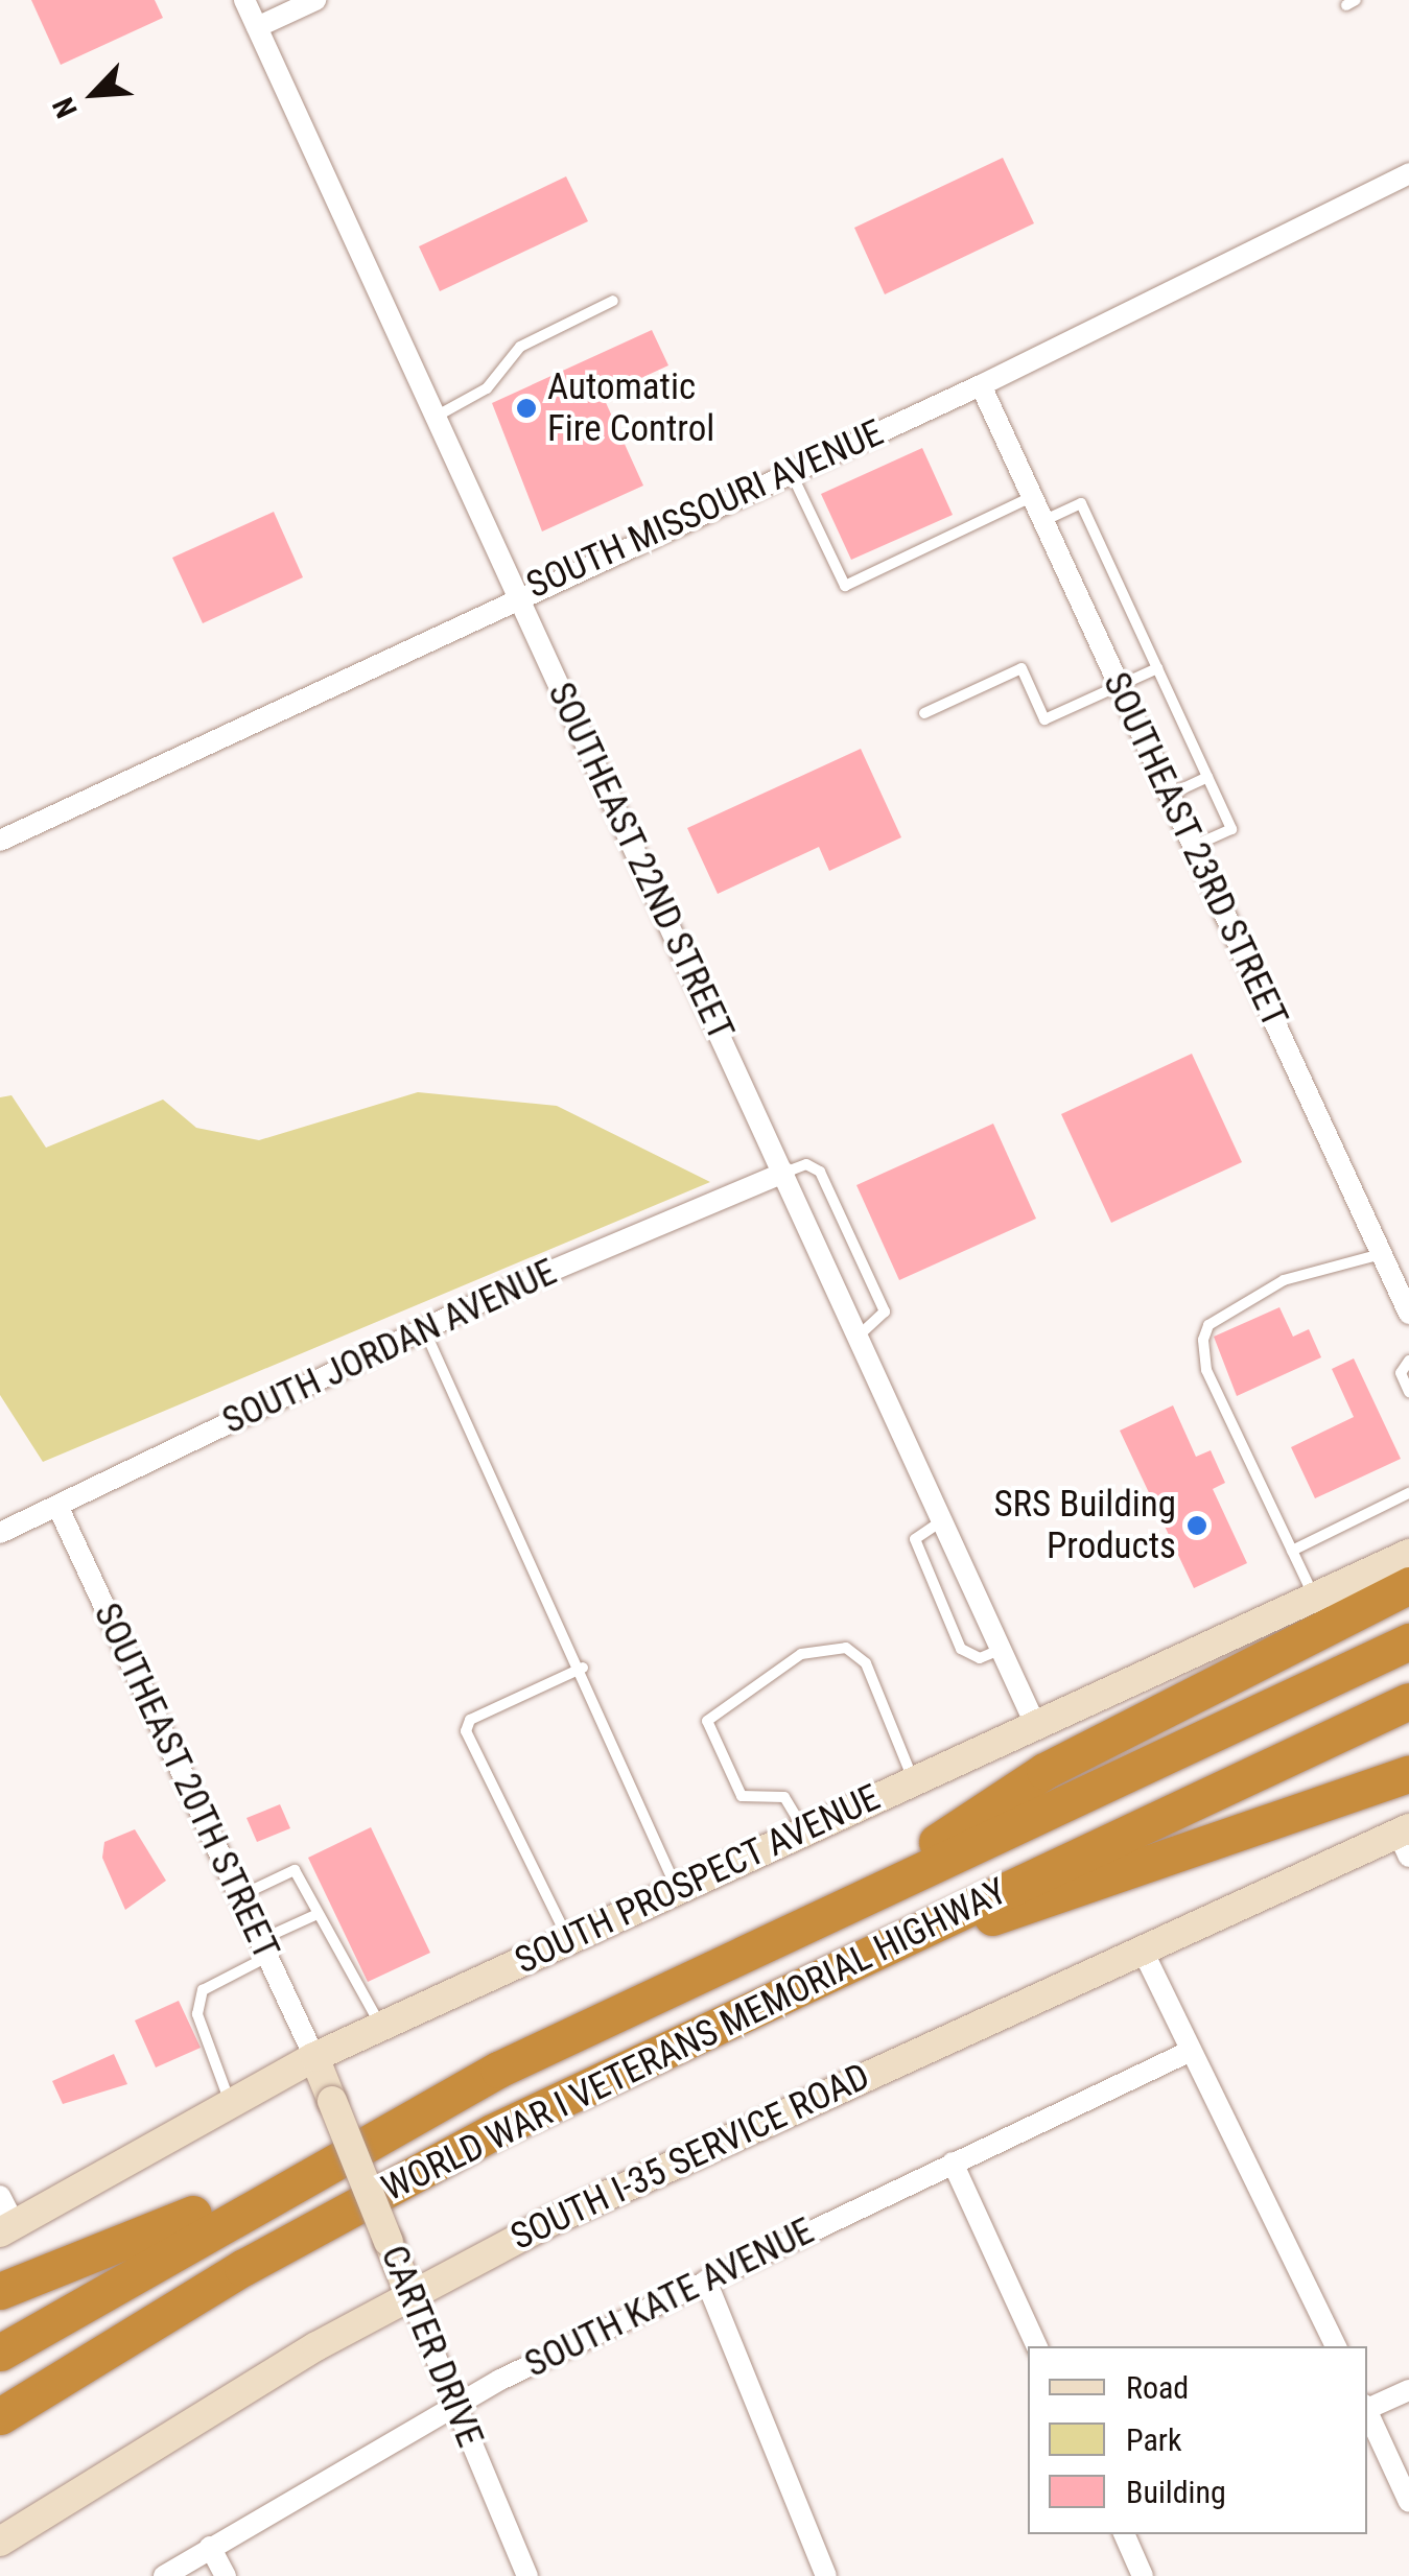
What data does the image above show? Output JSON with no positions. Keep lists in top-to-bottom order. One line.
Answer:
{"streets":{"highway":["WORLD WAR I VETERANS MEMORIAL HIGHWAY"],"main road":["SOUTH PROSPECT AVENUE","SOUTH I-35 SERVICE ROAD","CARTER DRIVE"],"street":["SOUTH MISSOURI AVENUE","SOUTHEAST 23RD STREET","SOUTHEAST 22ND STREET","SOUTH JORDAN AVENUE","SOUTHEAST 20TH STREET","SOUTH KATE AVENUE"]},"crossings":[["SOUTH MISSOURI AVENUE","SOUTHEAST 23RD STREET"],["SOUTH MISSOURI AVENUE","SOUTHEAST 22ND STREET"],["SOUTHEAST 22ND STREET","SOUTH JORDAN AVENUE"],["SOUTHEAST 22ND STREET","SOUTH PROSPECT AVENUE"],["SOUTH JORDAN AVENUE","SOUTHEAST 20TH STREET"],["SOUTHEAST 20TH STREET","SOUTH PROSPECT AVENUE"],["SOUTHEAST 20TH STREET","CARTER DRIVE"],["SOUTH PROSPECT AVENUE","CARTER DRIVE"],["SOUTH I-35 SERVICE ROAD","CARTER DRIVE"],["SOUTH KATE AVENUE","CARTER DRIVE"]],"places":["Automatic Fire Control","SRS Building Products"],"legend":["Road","Park","Building"],"north":"bottom left"}
